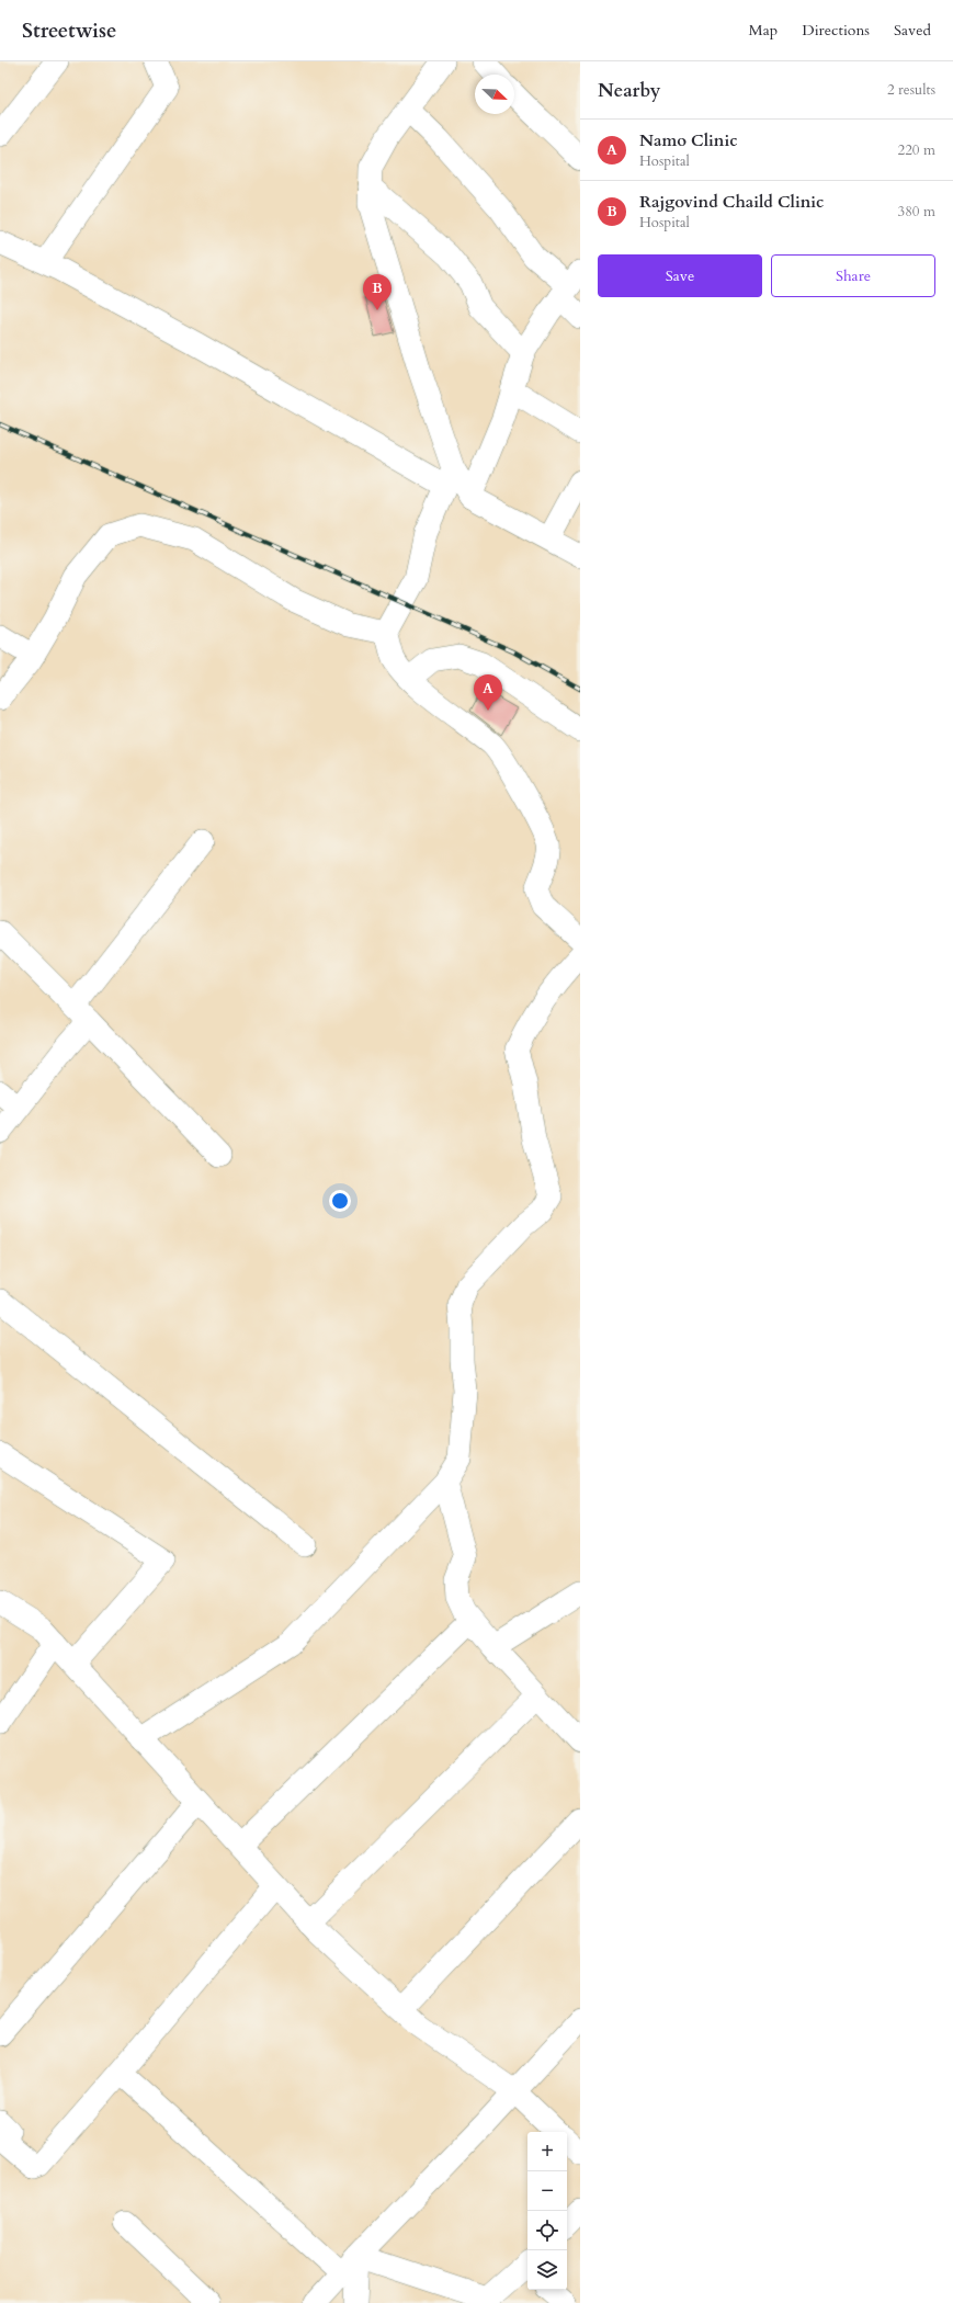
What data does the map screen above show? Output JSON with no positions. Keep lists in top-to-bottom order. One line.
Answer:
{"north":"bottom right","page":{"header":"Streetwise","nav":["Map","Directions","Saved"],"heading":["Nearby","2 results"],"list":[{"mark":"A","name":"Namo Clinic","note":"Hospital","value":"220 m"},{"mark":"B","name":"Rajgovind Chaild Clinic","note":"Hospital","value":"380 m"}],"buttons":["Save","Share"],"pins":["B","A"],"map_buttons":["+","−"]}}
